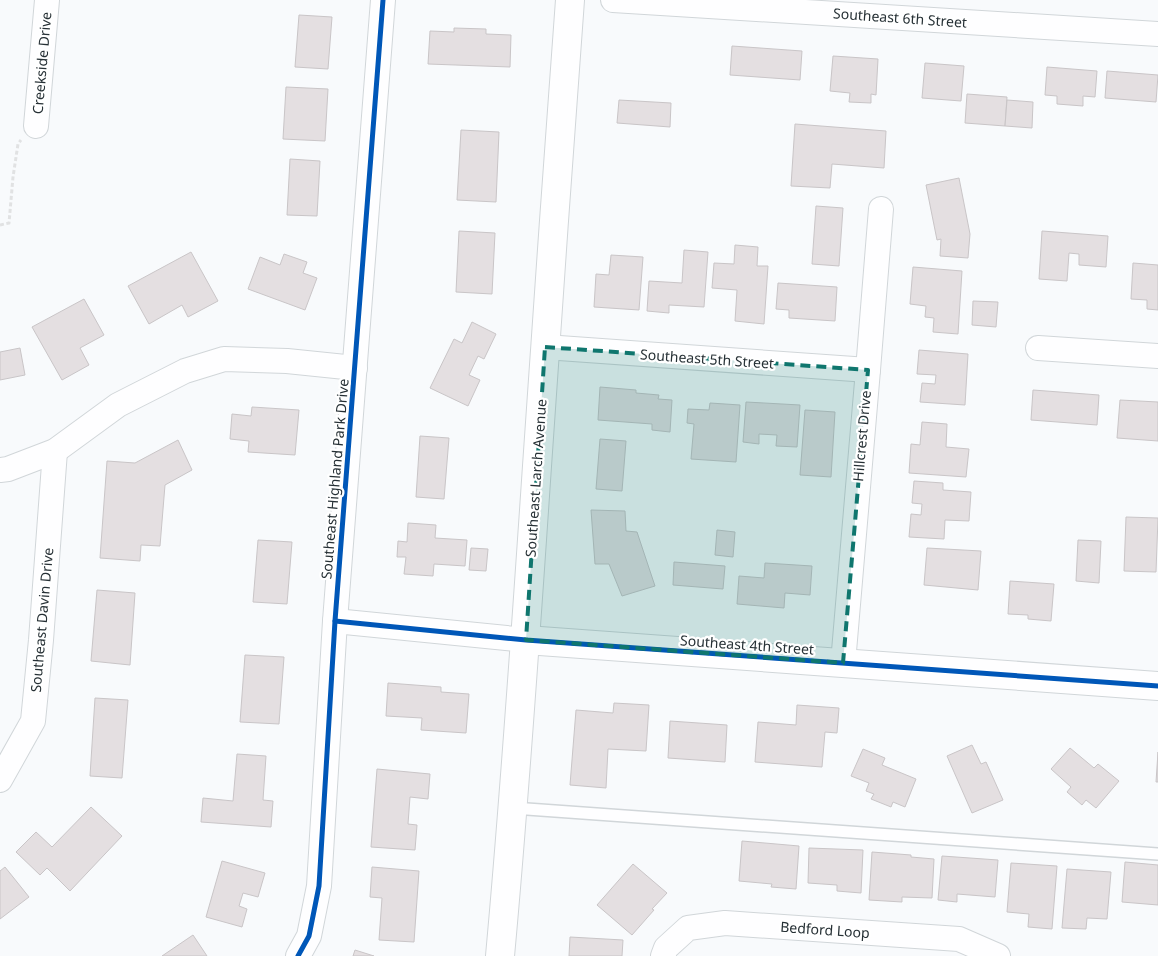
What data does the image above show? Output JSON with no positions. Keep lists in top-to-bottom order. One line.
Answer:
{"streets":{"main road":["Southeast Larch Avenue","Southeast 4th Street"],"street":["Southeast 6th Street","Creekside Drive","Southeast 5th Street","Hillcrest Drive","Southeast Highland Park Drive","Southeast Davin Drive","Bedford Loop"]},"crossings":[["Southeast 5th Street","Hillcrest Drive"],["Southeast 5th Street","Southeast Larch Avenue"],["Hillcrest Drive","Southeast 4th Street"],["Southeast Larch Avenue","Southeast 4th Street"],["Southeast Highland Park Drive","Southeast Davin Drive"],["Southeast Highland Park Drive","Southeast 4th Street"]]}
